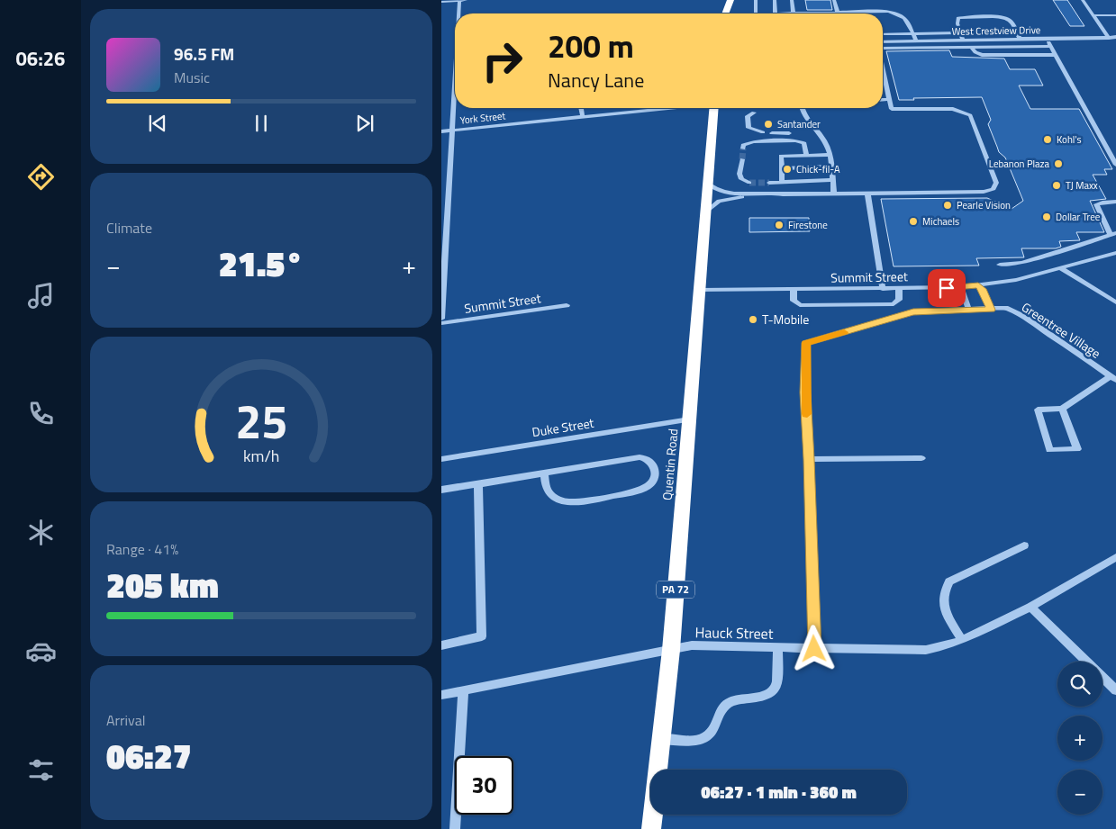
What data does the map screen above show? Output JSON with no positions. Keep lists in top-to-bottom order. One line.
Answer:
{"streets":{"highway":["Quentin Road","PA 72"],"street":["West Crestview Drive","York Street","Summit Street","Greentree Village","Duke Street","Hauck Street"]},"crossings":[["Summit Street","Quentin Road"],["Duke Street","Quentin Road"],["Quentin Road","Hauck Street"]],"places":["Santander","Kohl's","Lebanon Plaza","Chick-fil-A","TJ Maxx","Pearle Vision","Dollar Tree","Michaels","Firestone","T-Mobile"],"page":{"tabs":"06:26","turn":["200 m","Nancy Lane"],"song":["96.5 FM","Music"],"tile":["Climate",["Range · 41%","205 km"],["Arrival","06:27"]],"heat":["−","21.5°","+"],"map_buttons":["+","−"],"limit":"30","trip":"06:27 · 1 min · 360 m","gauge":["25","km/h"]}}
